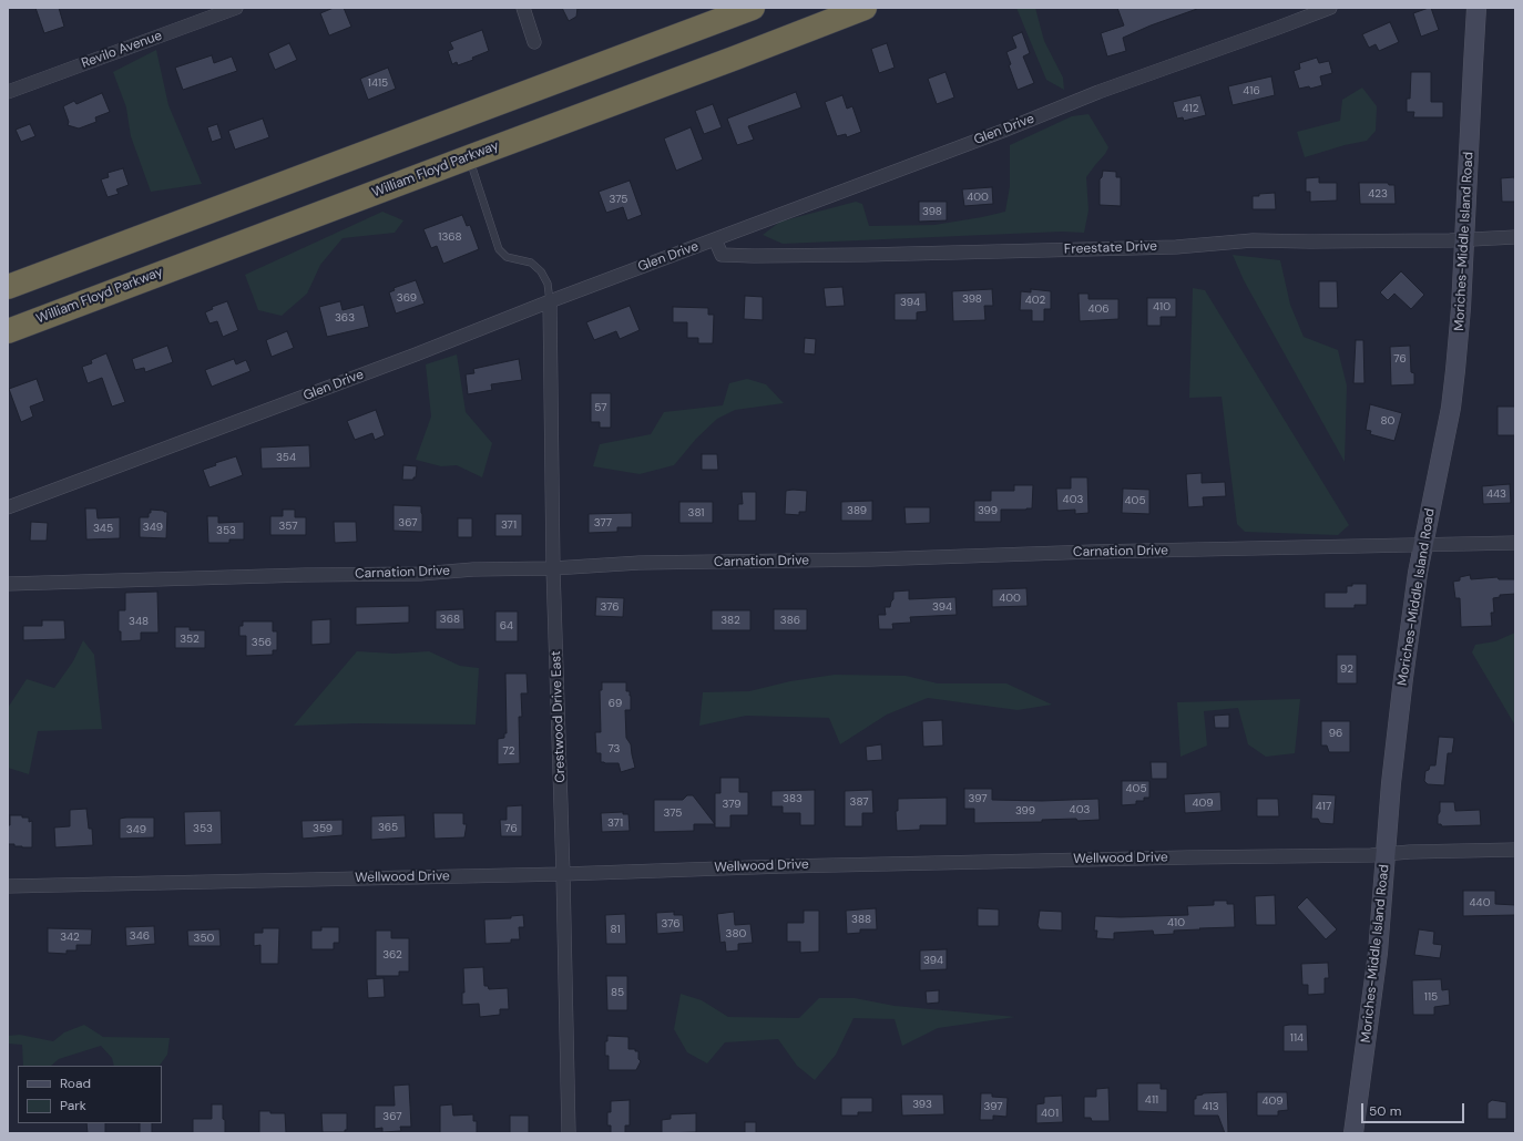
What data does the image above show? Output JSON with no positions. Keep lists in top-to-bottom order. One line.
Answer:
{"streets":{"highway":["William Floyd Parkway"],"main road":["Moriches-Middle Island Road"],"street":["Revilo Avenue","Glen Drive","Freestate Drive","Carnation Drive","Crestwood Drive East","Wellwood Drive"]},"crossings":[["Glen Drive","Freestate Drive"],["Glen Drive","Crestwood Drive East"],["Moriches-Middle Island Road","Freestate Drive"],["Moriches-Middle Island Road","Carnation Drive"],["Moriches-Middle Island Road","Wellwood Drive"],["Carnation Drive","Crestwood Drive East"],["Crestwood Drive East","Wellwood Drive"]],"house_numbers":["1415","416","412","423","400","375","398","1368","369","398","402","394","410","406","363","76","57","80","354","443","403","405","389","399","381","367","377","371","357","349","345","353","400","376","394","368","382","386","348","64","352","356","92","69","96","73","72","405","383","397","387","409","379","417","403","399","375","371","365","353","359","76","349","440","388","410","376","81","380","346","342","350","362","394","85","115","114","411","409","393","397","413","401","367"],"legend":["Road","Park"],"scale_bar":"50 m"}
